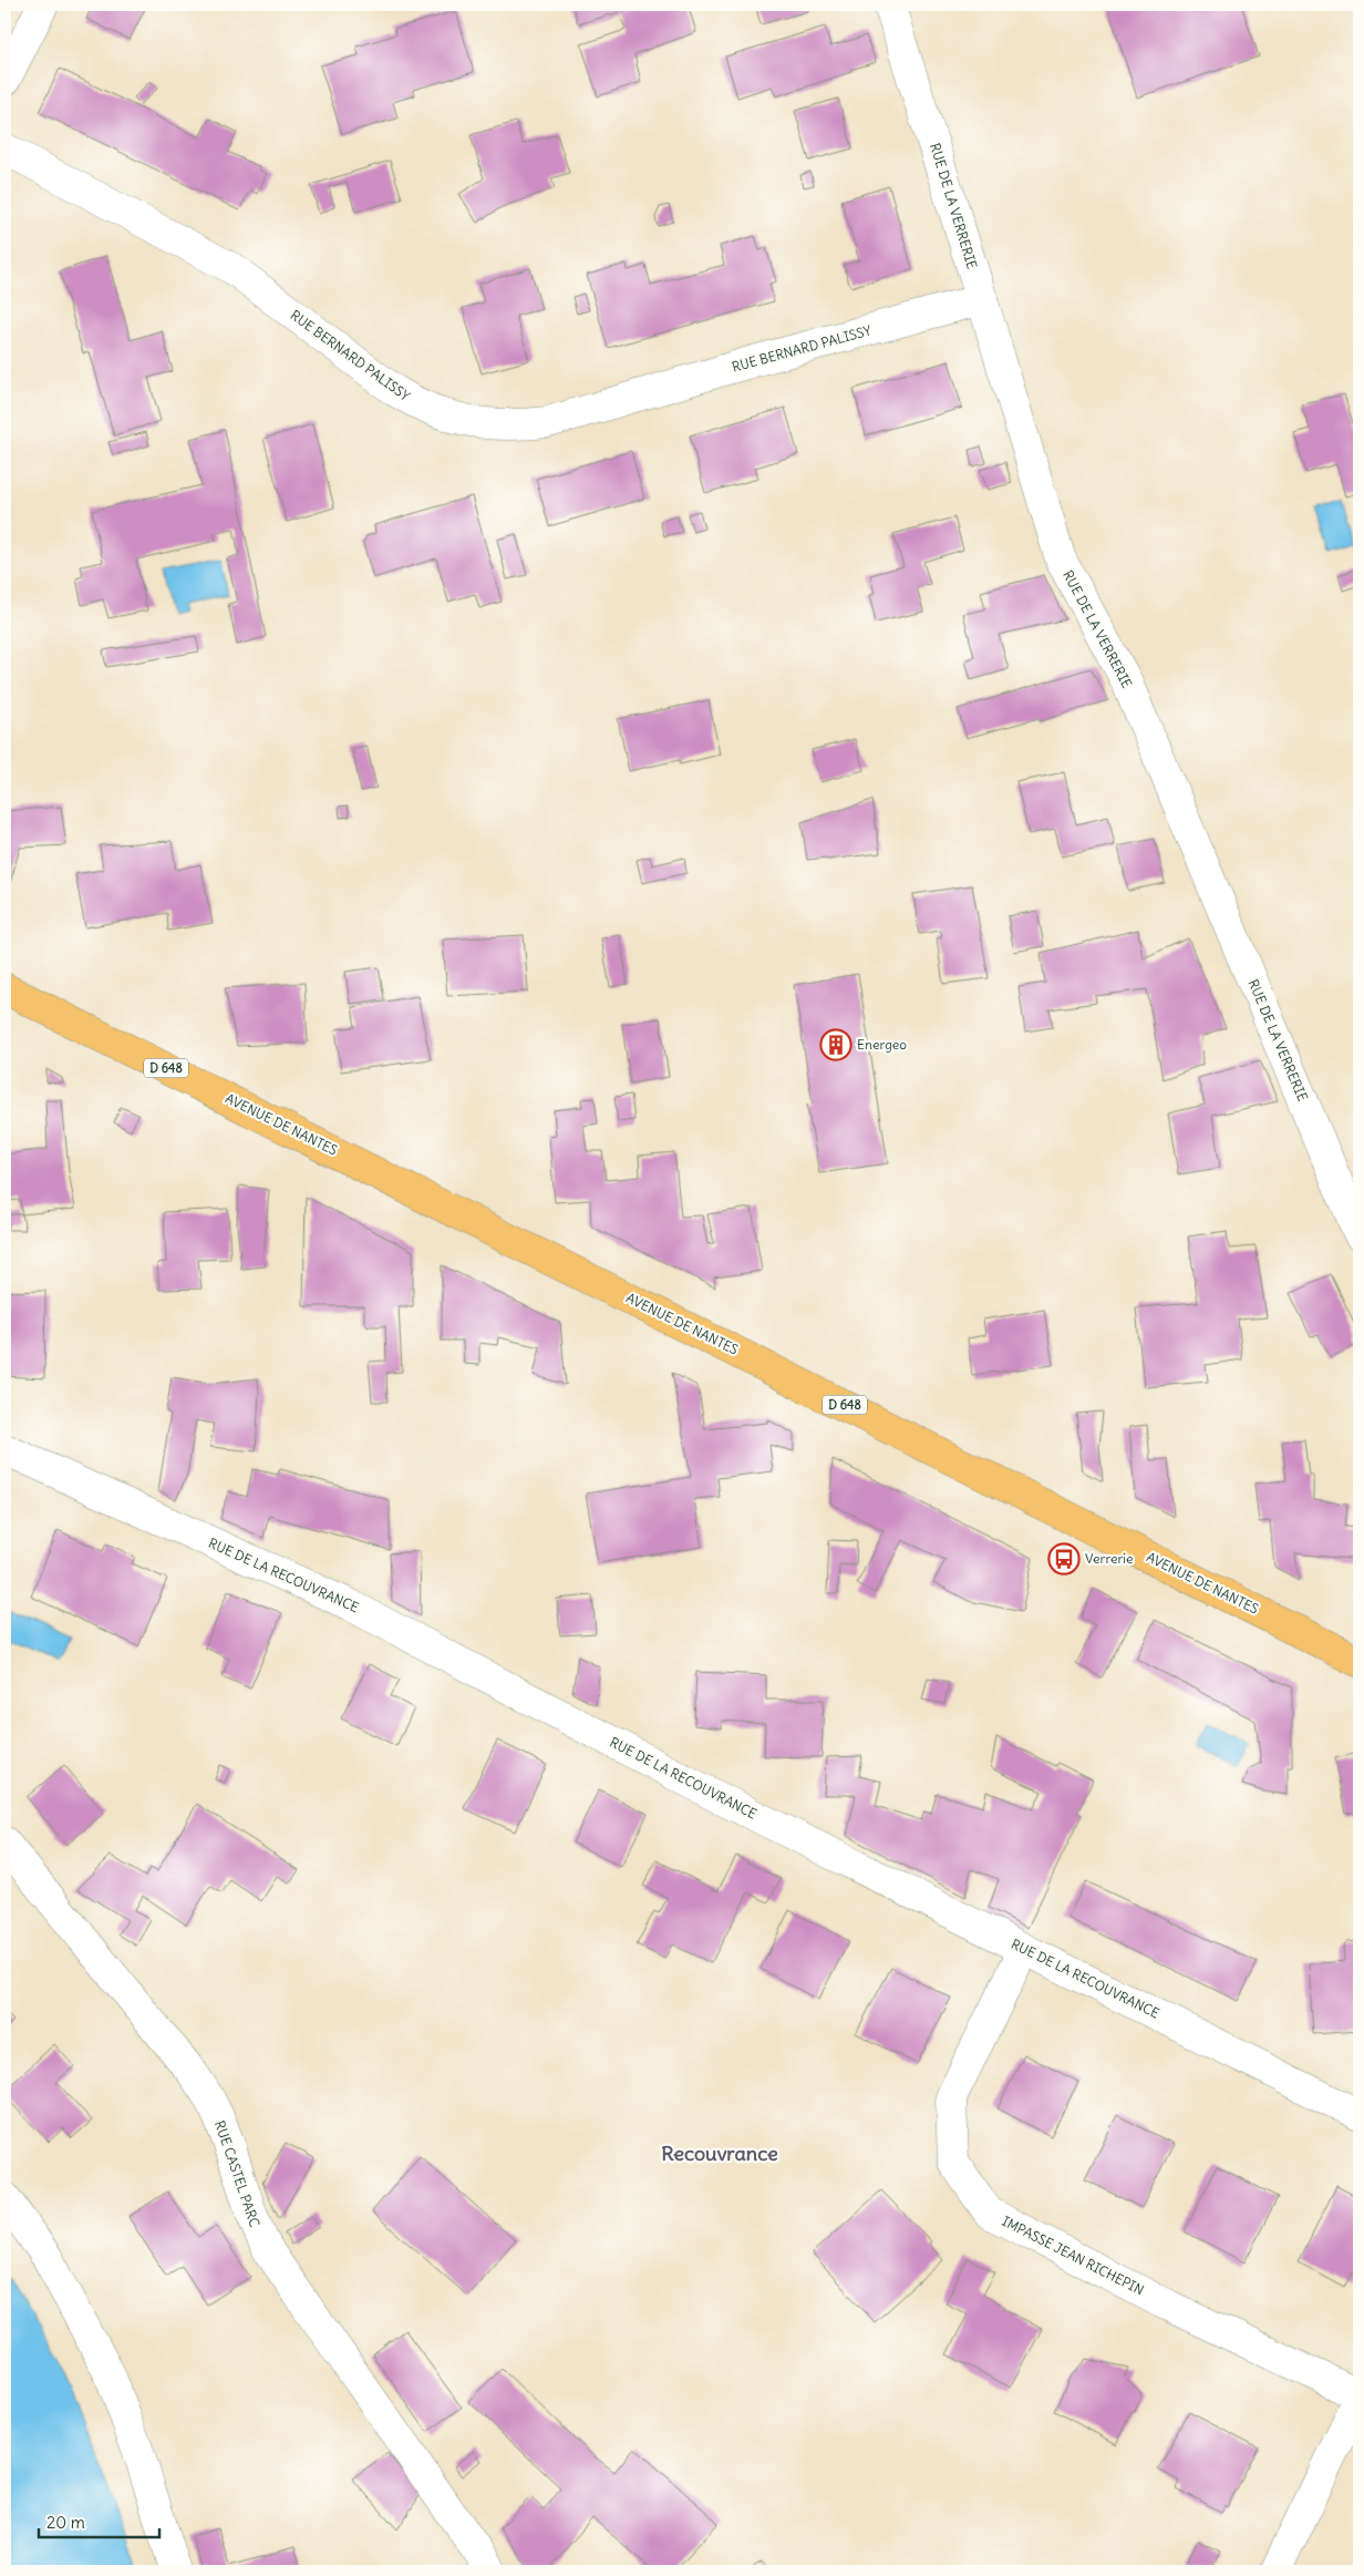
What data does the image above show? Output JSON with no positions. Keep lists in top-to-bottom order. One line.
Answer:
{"streets":{"main road":["D 648","AVENUE DE NANTES"],"street":["RUE DE LA VERRERIE","RUE BERNARD PALISSY","RUE DE LA RECOUVRANCE","RUE CASTEL PARC","IMPASSE JEAN RICHEPIN"]},"crossings":[["RUE DE LA VERRERIE","RUE BERNARD PALISSY"],["RUE DE LA RECOUVRANCE","IMPASSE JEAN RICHEPIN"]],"districts":["Recouvrance"],"places":{"building":["Energeo"],"bus stop":["Verrerie"]},"scale_bar":"20 m"}
